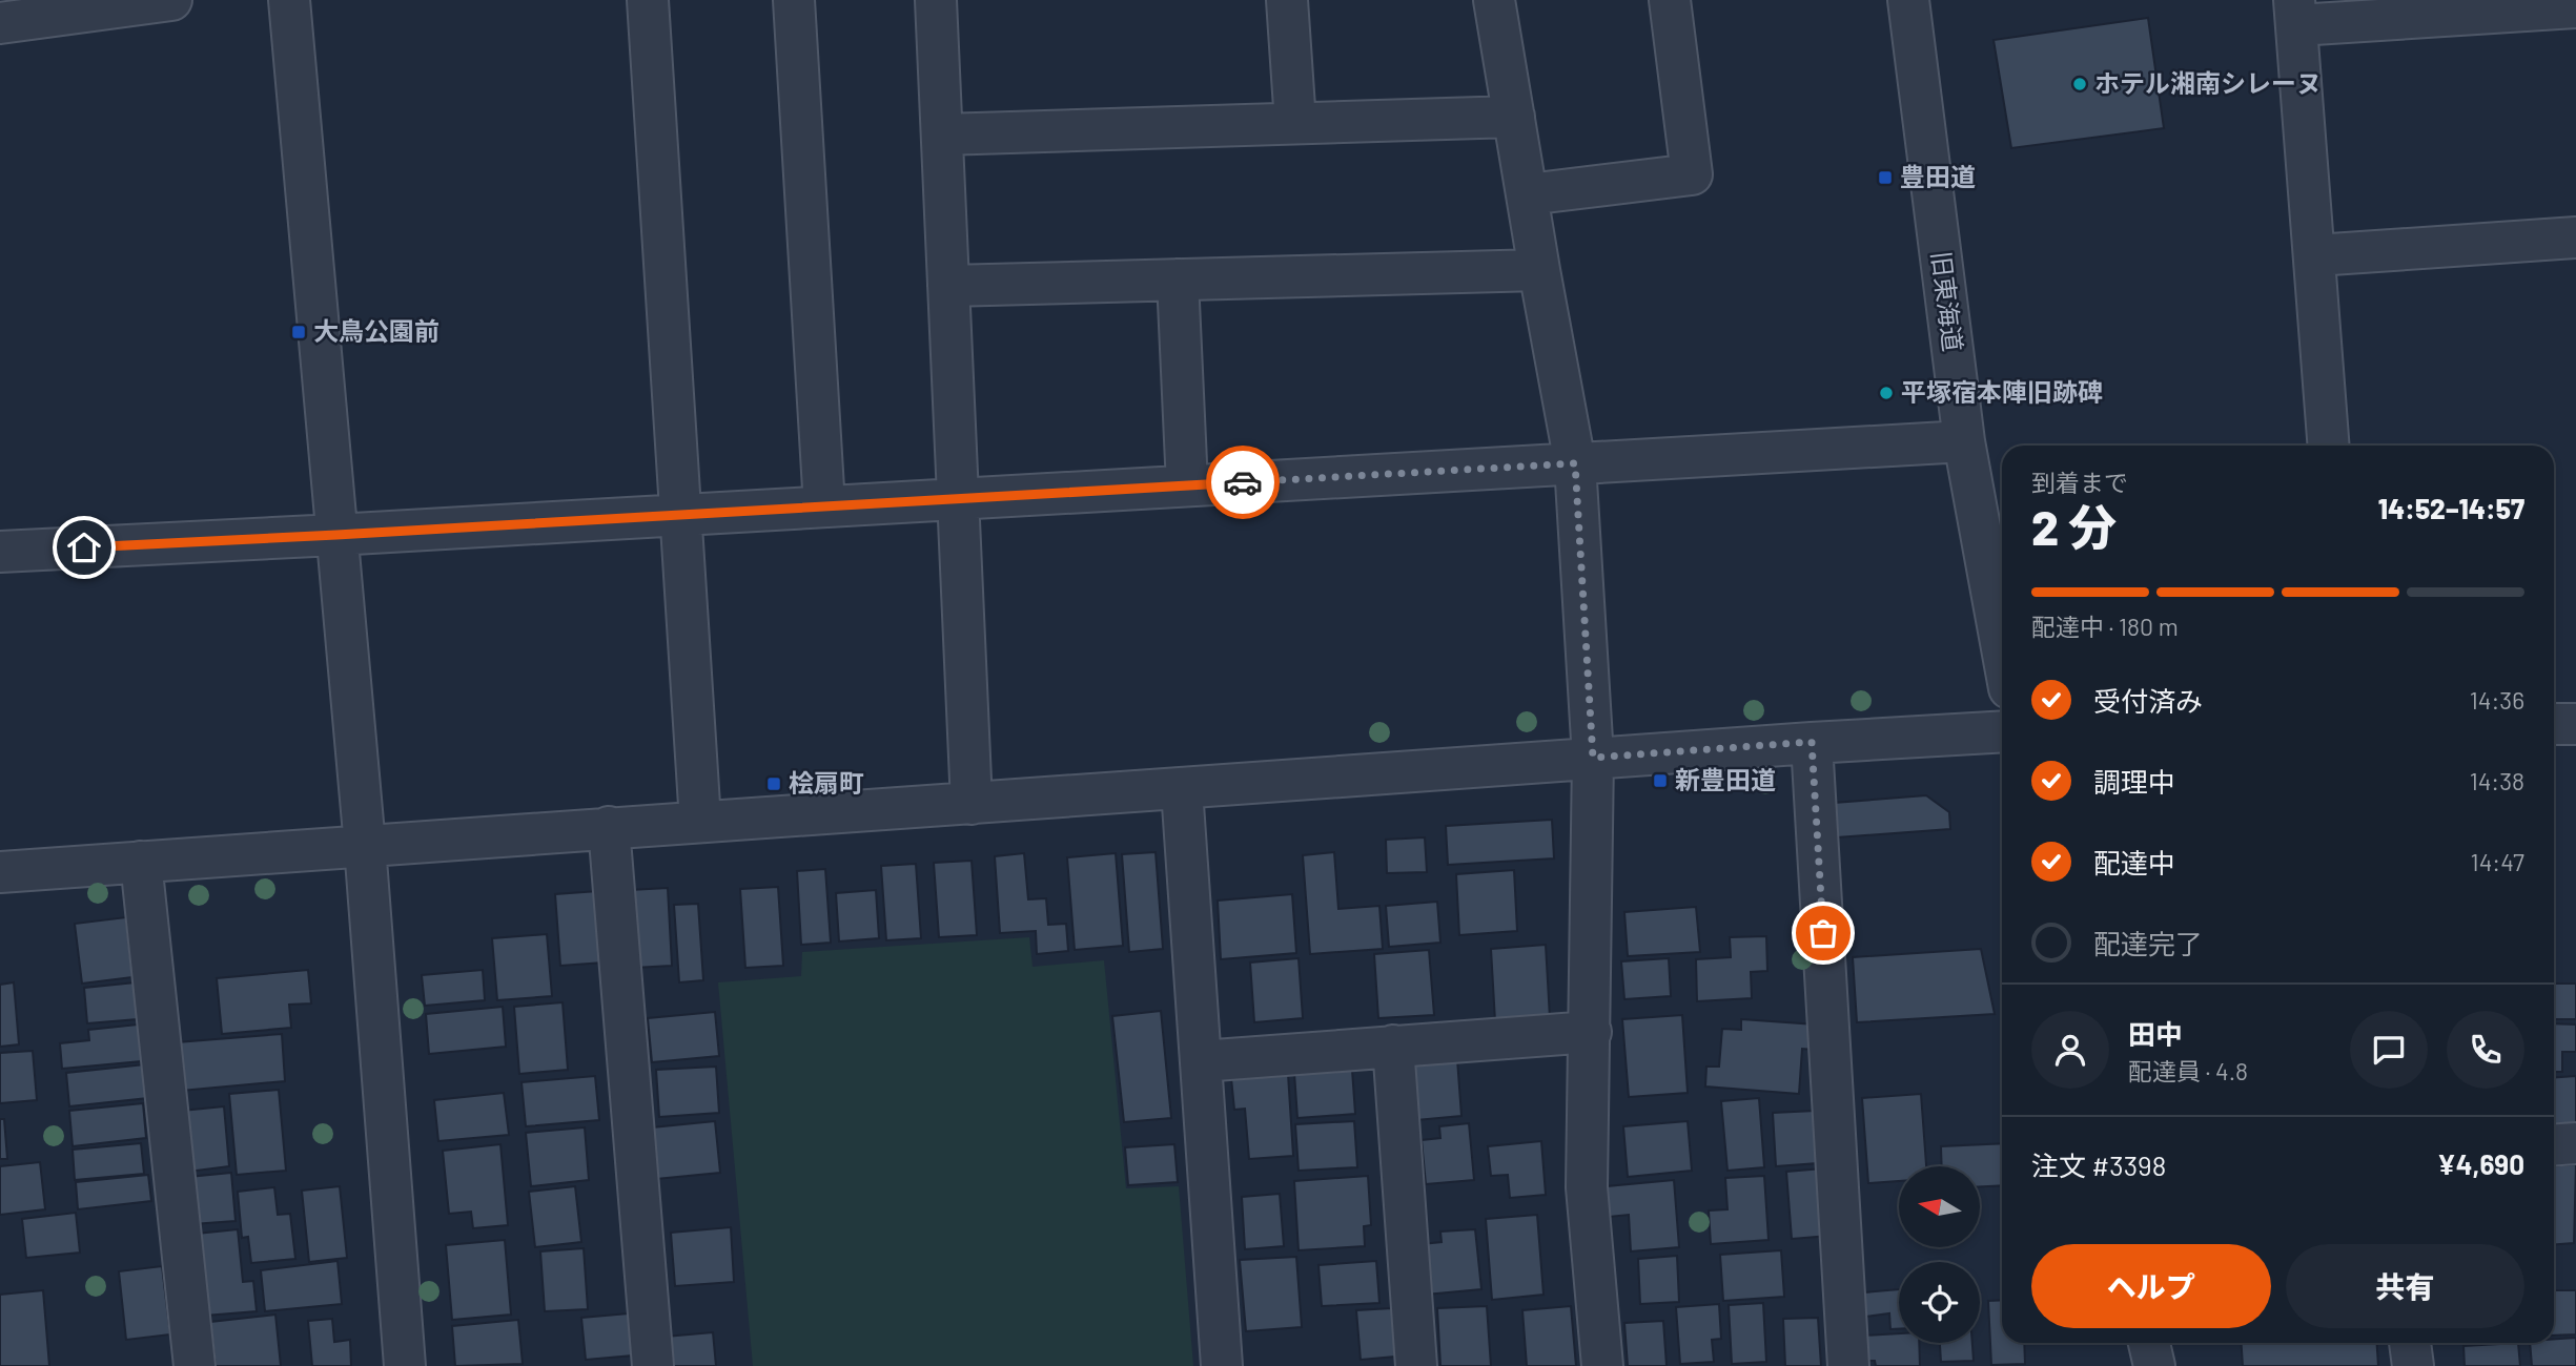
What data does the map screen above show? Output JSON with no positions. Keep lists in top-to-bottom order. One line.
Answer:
{"streets":{"street":["旧東海道"]},"places":{"other":["ホテル湘南シレーヌ","平塚宿本陣旧跡碑"],"transit":["豊田道","大鳥公園前","新豊田道","桧扇町"]},"north":"left","page":{"heading":["2 分","到着まで","14:52–14:57"],"panel":["田中","配達員 · 4.8","注文 #3398","¥4,690"],"bar":"配達中 · 180 m","list":[["受付済み","14:36"],["調理中","14:38"],["配達中","14:47"],"配達完了"],"buttons":["ヘルプ","共有"]}}
